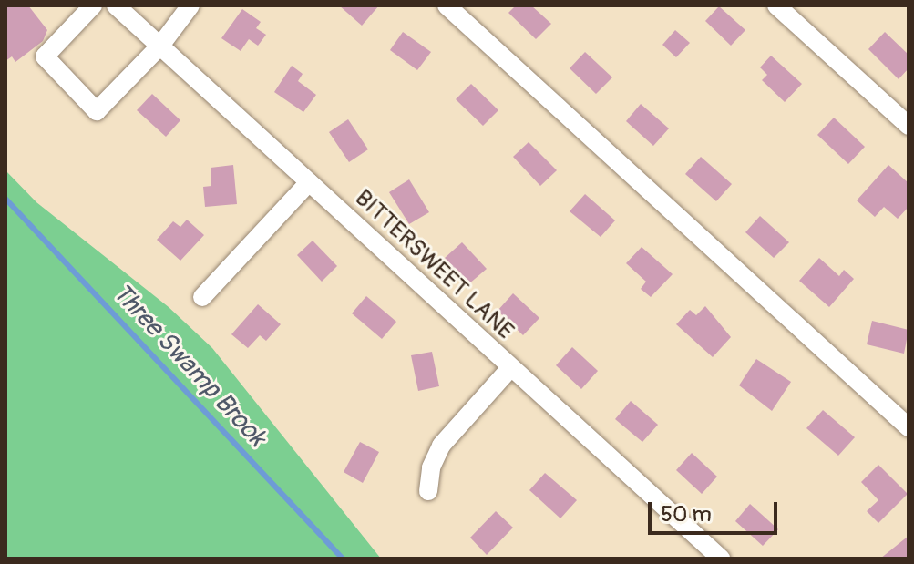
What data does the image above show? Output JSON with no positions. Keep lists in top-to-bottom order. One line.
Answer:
{"streets":{"street":["BITTERSWEET LANE"]},"water":["Three Swamp Brook"],"scale_bar":"50 m"}
